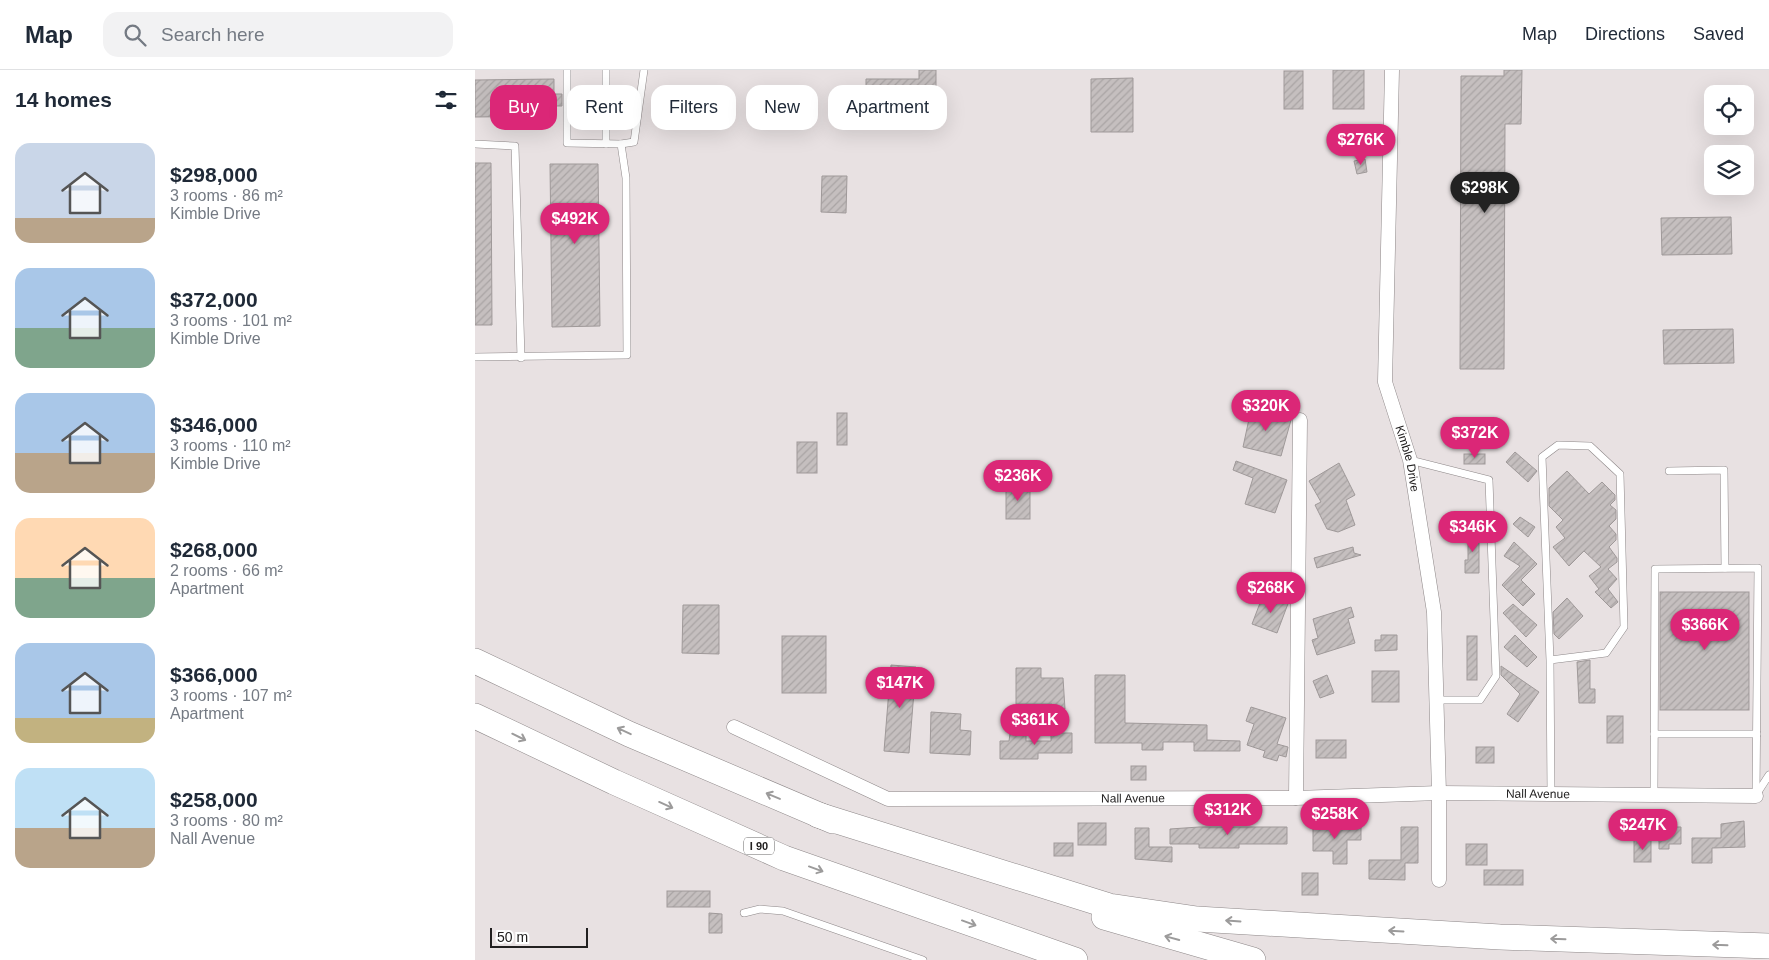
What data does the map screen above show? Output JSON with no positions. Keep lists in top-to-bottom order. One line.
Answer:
{"streets":{"highway":["I 90"],"street":["Kimble Drive","Nall Avenue"]},"crossings":[["Kimble Drive","Nall Avenue"]],"scale_bar":"50 m","page":{"header":"Map","search":"Search here","nav":["Map","Directions","Saved"],"heading":"14 homes","chip":["Buy","Rent","Filters","New","Apartment"],"price":["$276K","$298K","$492K","$320K","$372K","$236K","$346K","$268K","$366K","$147K","$361K","$312K","$258K","$247K"],"list":[{"name":"$298,000","note":"3 rooms · 86 m² · Kimble Drive"},{"name":"$372,000","note":"3 rooms · 101 m² · Kimble Drive"},{"name":"$346,000","note":"3 rooms · 110 m² · Kimble Drive"},{"name":"$268,000","note":"2 rooms · 66 m² · Apartment"},{"name":"$366,000","note":"3 rooms · 107 m² · Apartment"},{"name":"$258,000","note":"3 rooms · 80 m² · Nall Avenue"}],"scale":"50 m"}}
